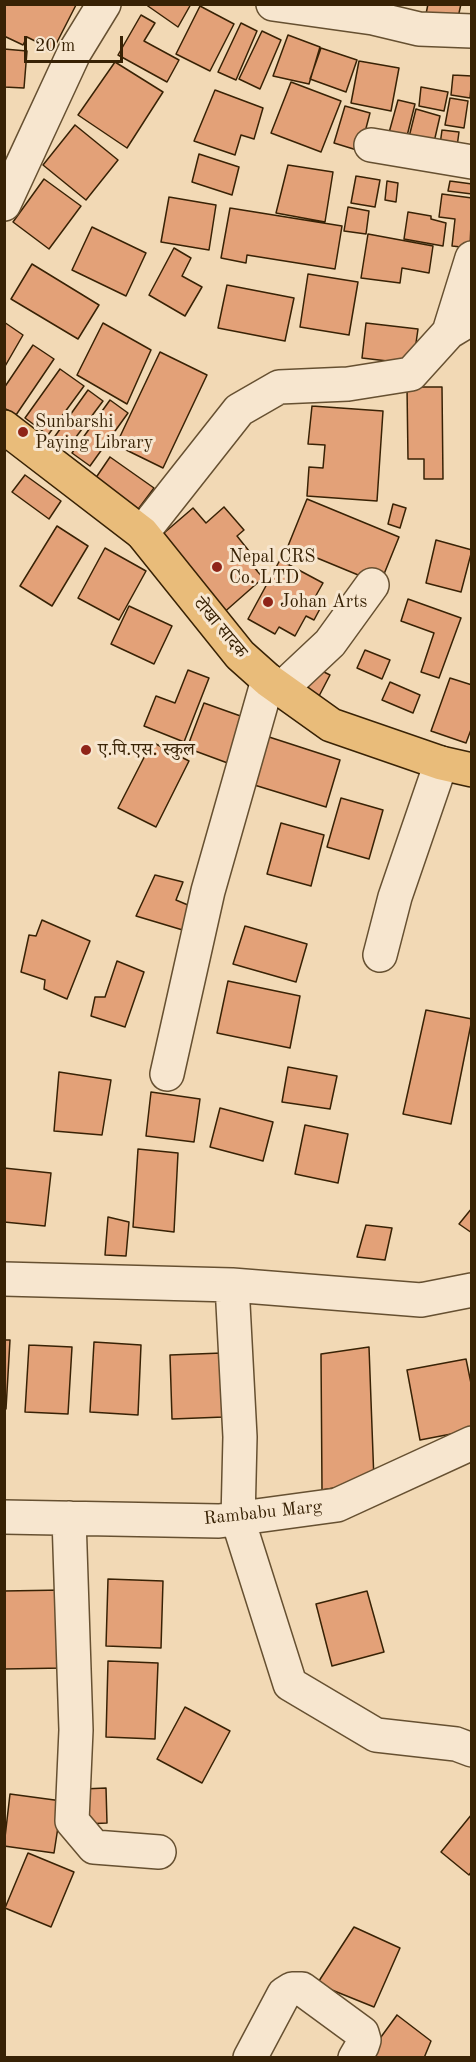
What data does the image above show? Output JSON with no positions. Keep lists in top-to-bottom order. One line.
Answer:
{"streets":{"main road":["टोखा सादक"],"street":["Rambabu Marg"]},"places":["Sunbarshi Paying Library","Nepal CRS Co. LTD","Johan Arts","ए.पि.एस. स्कुल"],"scale_bar":"20 m"}
